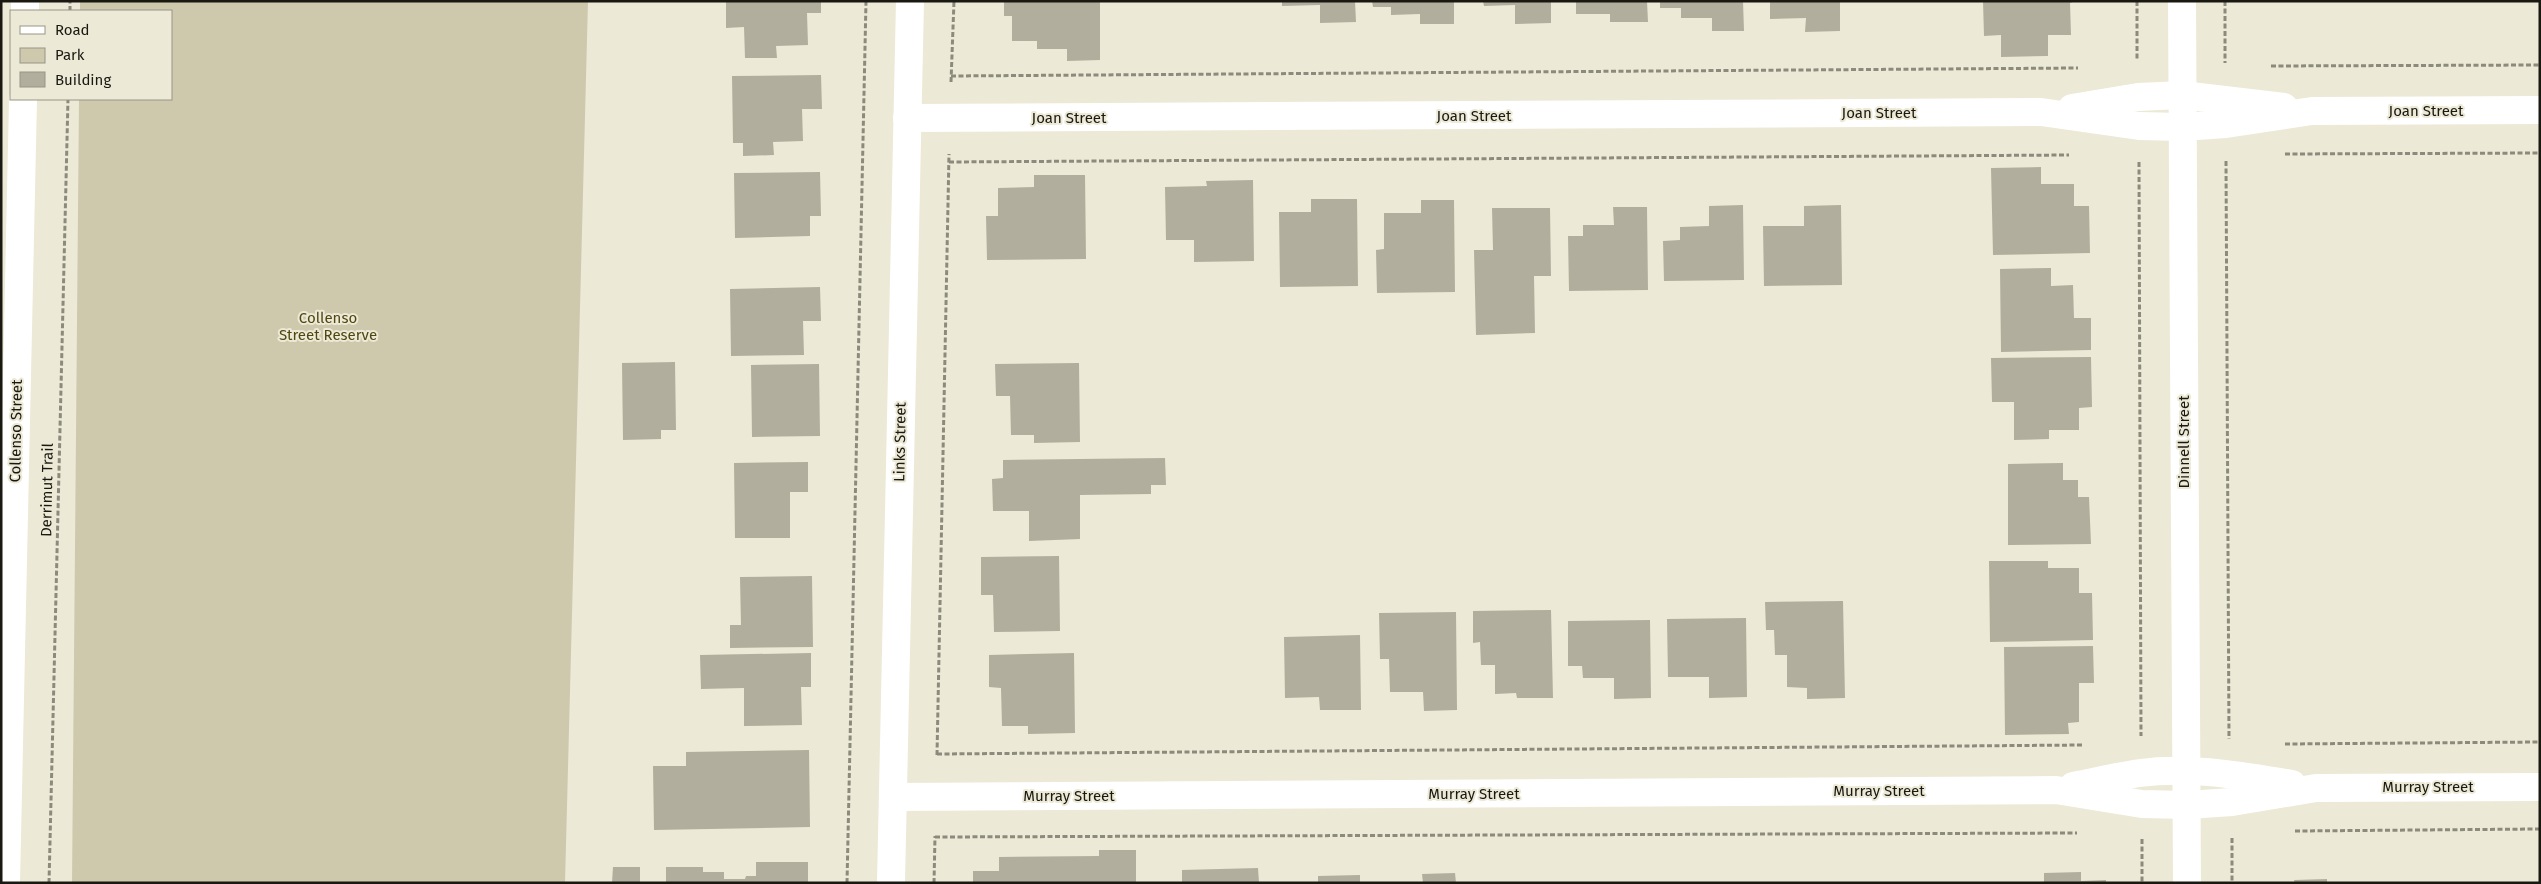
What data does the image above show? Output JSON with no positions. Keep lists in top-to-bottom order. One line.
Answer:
{"streets":{"street":["Joan Street","Collenso Street","Links Street","Dinnell Street","Murray Street"],"path":["Derrimut Trail"]},"crossings":[["Joan Street","Links Street"],["Joan Street","Dinnell Street"],["Links Street","Murray Street"],["Dinnell Street","Murray Street"]],"parks":["Collenso Street Reserve"],"legend":["Road","Park","Building"]}
